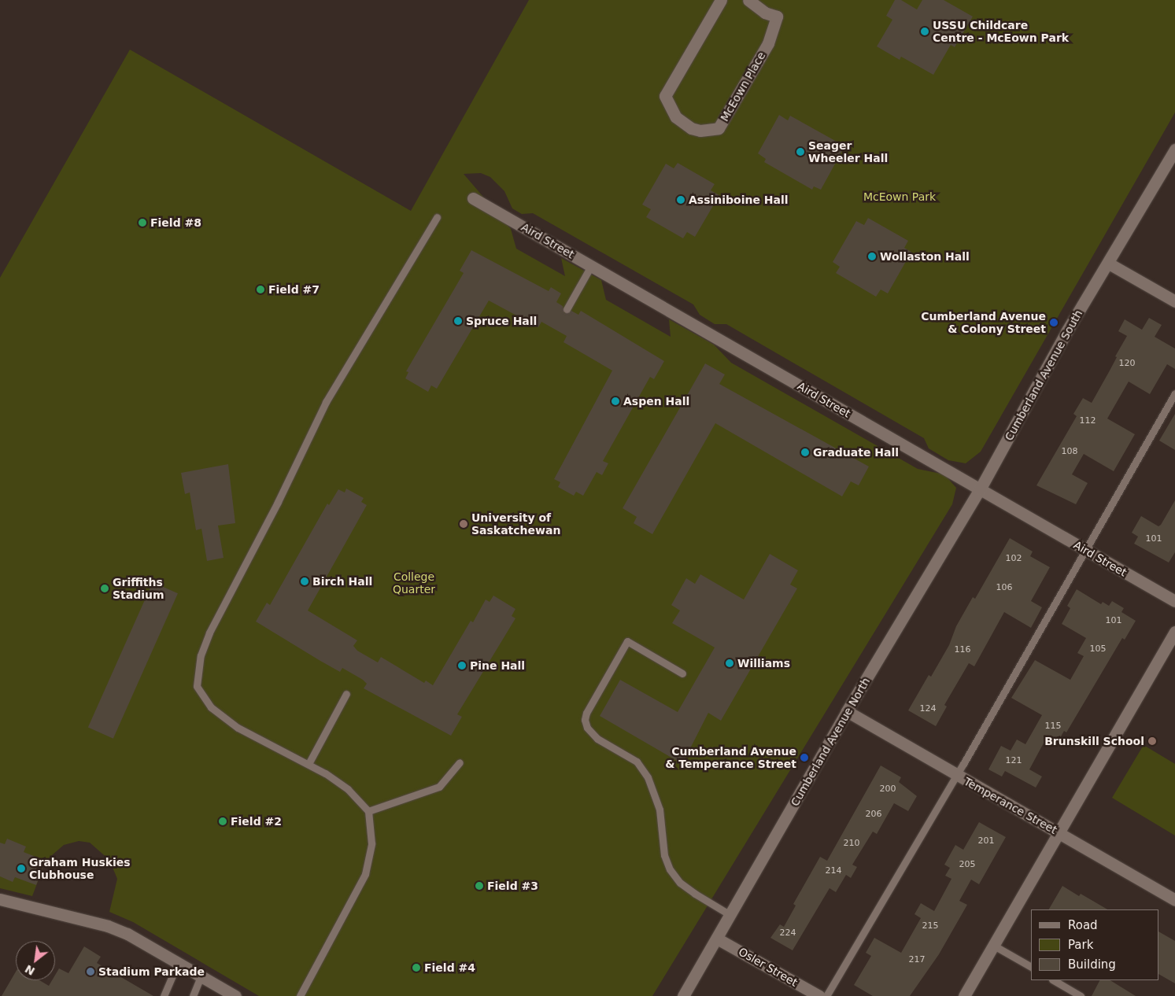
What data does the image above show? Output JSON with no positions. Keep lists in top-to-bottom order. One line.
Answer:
{"streets":{"street":["McEown Place","Aird Street","Cumberland Avenue South","Cumberland Avenue North","Temperance Street","Osler Street"]},"crossings":[["Aird Street","Cumberland Avenue South"],["Aird Street","Cumberland Avenue North"],["Cumberland Avenue South","Cumberland Avenue North"],["Cumberland Avenue North","Temperance Street"],["Cumberland Avenue North","Osler Street"]],"parks":["McEown Park","College Quarter"],"places":["USSU Childcare Centre - McEown Park","Seager Wheeler Hall","Assiniboine Hall","Field #8","Wollaston Hall","Field #7","Spruce Hall","Cumberland Avenue & Colony Street","Aspen Hall","Graduate Hall","University of Saskatchewan","Birch Hall","Griffiths Stadium","Williams","Pine Hall","Brunskill School","Cumberland Avenue & Temperance Street","Field #2","Graham Huskies Clubhouse","Field #3","Field #4","Stadium Parkade"],"house_numbers":["120","112","108","101","102","106","101","105","116","124","115","121","200","206","201","210","205","214","215","224","217"],"legend":["Road","Park","Building"],"north":"bottom left"}
